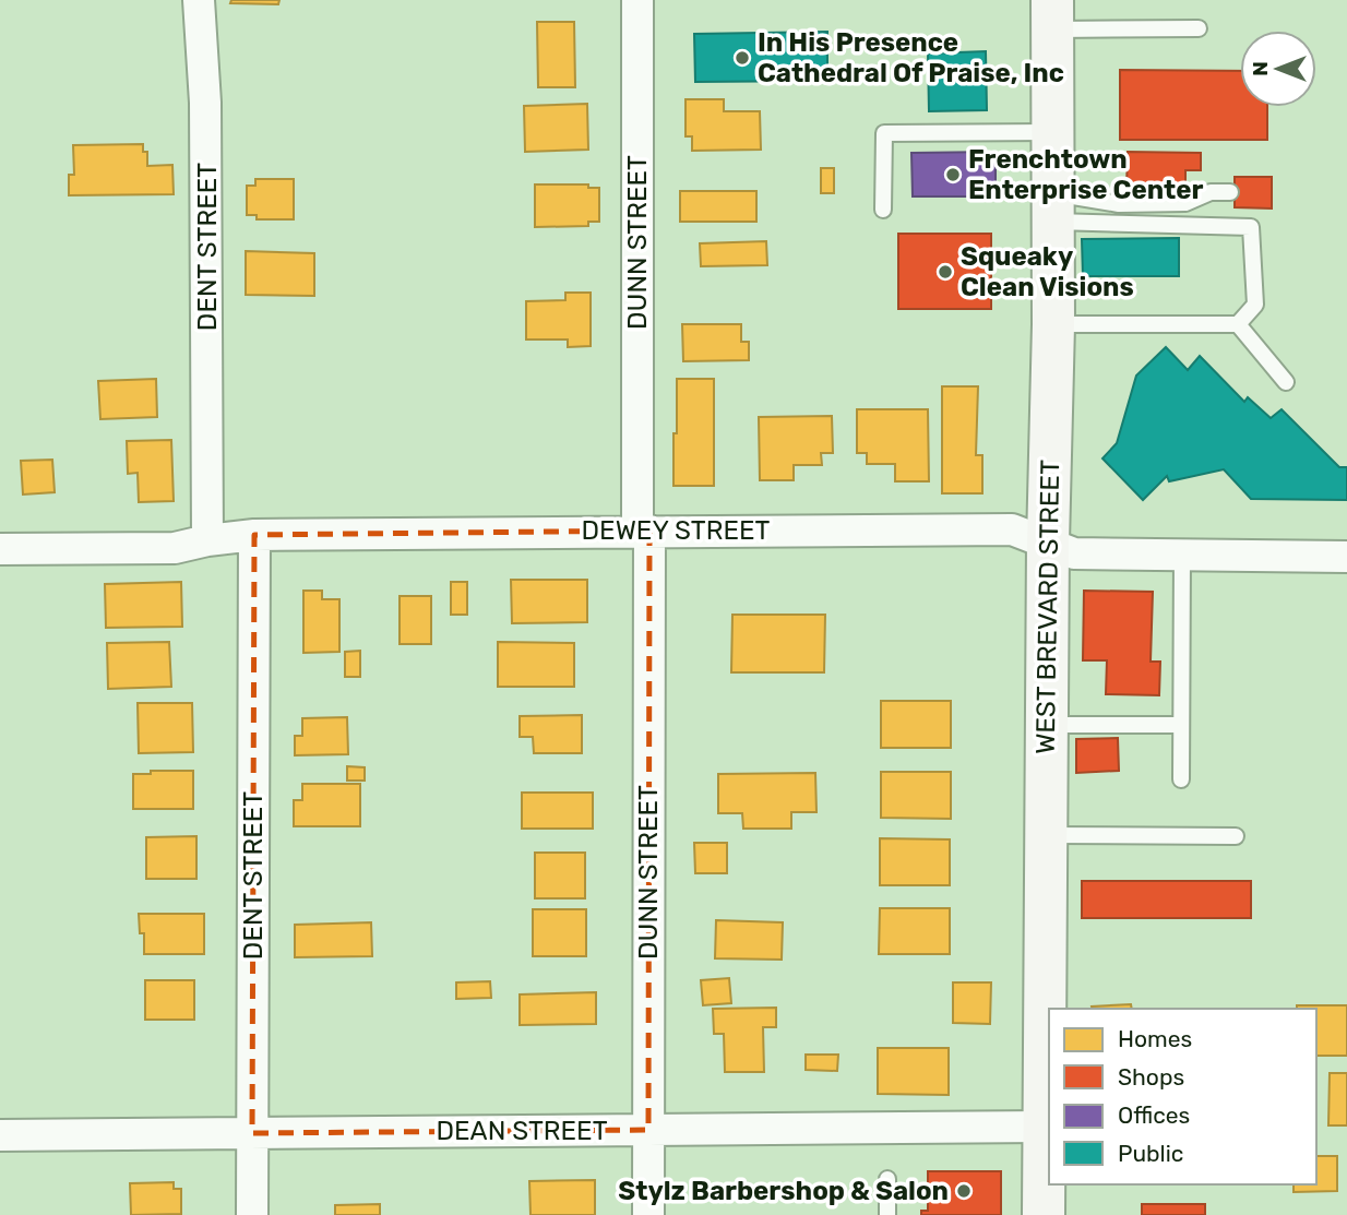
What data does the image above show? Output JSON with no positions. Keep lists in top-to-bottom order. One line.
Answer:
{"streets":{"street":["DUNN STREET","DENT STREET","DEWEY STREET","WEST BREVARD STREET","DEAN STREET"]},"crossings":[["DUNN STREET","DEWEY STREET"],["DUNN STREET","DEAN STREET"],["DENT STREET","DEWEY STREET"],["DENT STREET","DEAN STREET"],["DEWEY STREET","WEST BREVARD STREET"],["WEST BREVARD STREET","DEAN STREET"]],"places":["In His Presence Cathedral Of Praise, Inc","Frenchtown Enterprise Center","Squeaky Clean Visions","Stylz Barbershop & Salon"],"legend":["Homes","Shops","Offices","Public"],"north":"left"}
